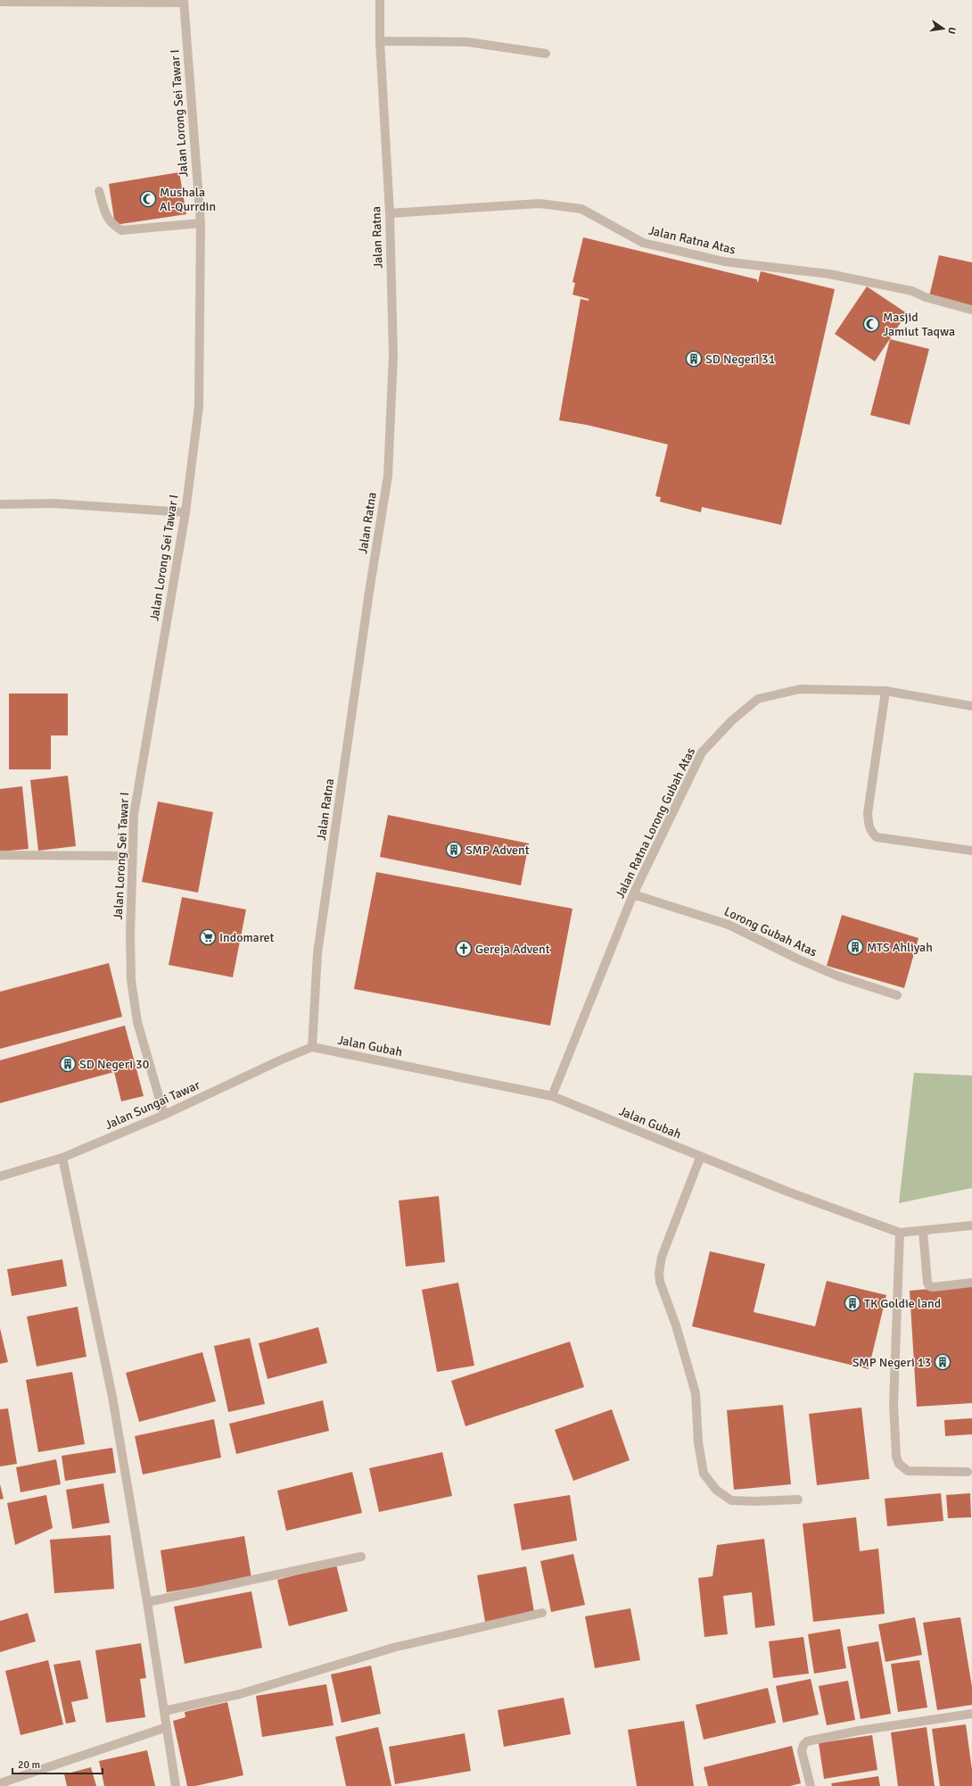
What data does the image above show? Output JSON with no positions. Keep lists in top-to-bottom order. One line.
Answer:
{"streets":{"street":["Jalan Lorong Sei Tawar I","Jalan Ratna","Jalan Ratna Atas","Jalan Ratna Lorong Gubah Atas","Lorong Gubah Atas","Jalan Gubah","Jalan Sungai Tawar"]},"crossings":[["Jalan Lorong Sei Tawar I","Jalan Sungai Tawar"],["Jalan Ratna","Jalan Ratna Atas"],["Jalan Ratna","Jalan Gubah"],["Jalan Ratna","Jalan Sungai Tawar"],["Jalan Ratna Lorong Gubah Atas","Lorong Gubah Atas"],["Jalan Ratna Lorong Gubah Atas","Jalan Gubah"],["Jalan Gubah","Jalan Sungai Tawar"]],"places":{"mosque":["Mushala Al-Qurrdin","Masjid Jamiut Taqwa"],"building":["SD Negeri 31","SMP Advent","MTS Ahliyah","SD Negeri 30","TK Goldie land","SMP Negeri 13"],"supermarket":["Indomaret"],"church":["Gereja Advent"]},"scale_bar":"20 m","north":"right"}
